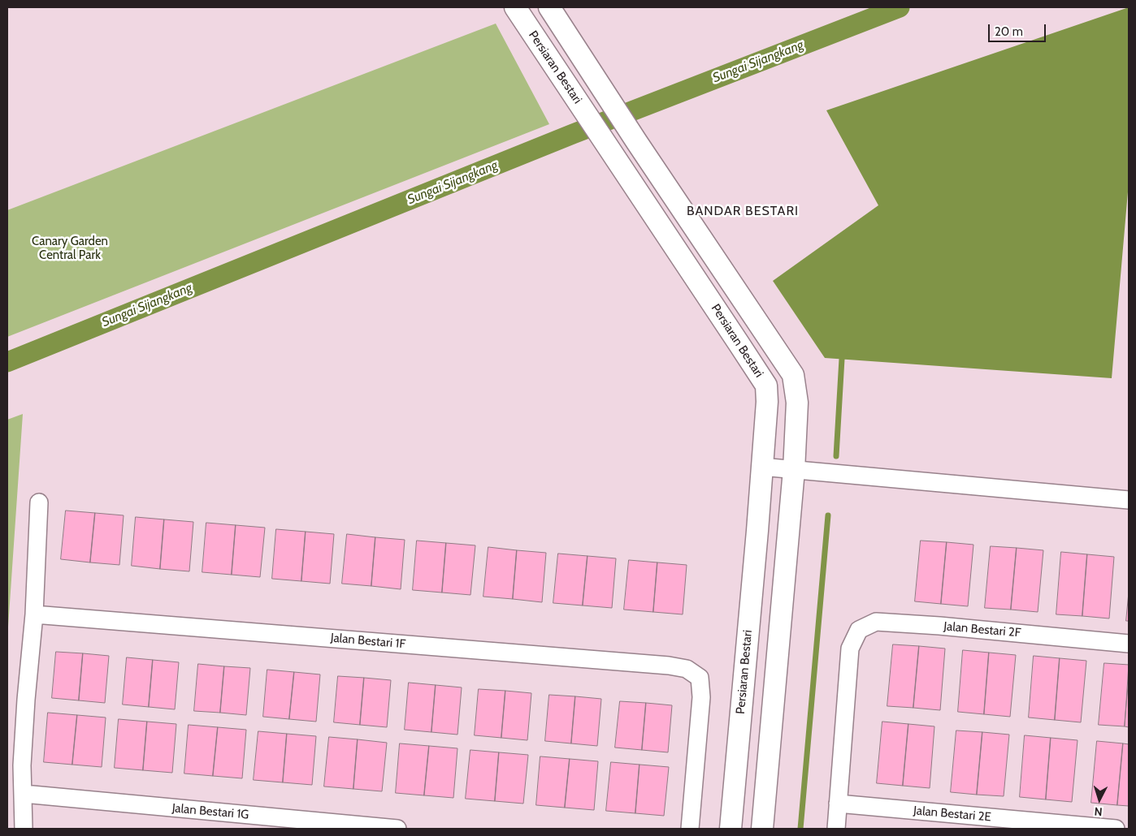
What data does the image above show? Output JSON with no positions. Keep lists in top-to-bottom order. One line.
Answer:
{"streets":{"street":["Persiaran Bestari","Jalan Bestari 2F","Jalan Bestari 1F","Jalan Bestari 1G","Jalan Bestari 2E"]},"crossings":[["Jalan Bestari 2F","Jalan Bestari 2E"]],"districts":["BANDAR BESTARI"],"water":["Sungai Sijangkang"],"parks":["Canary Garden Central Park"],"scale_bar":"20 m","north":"bottom"}
